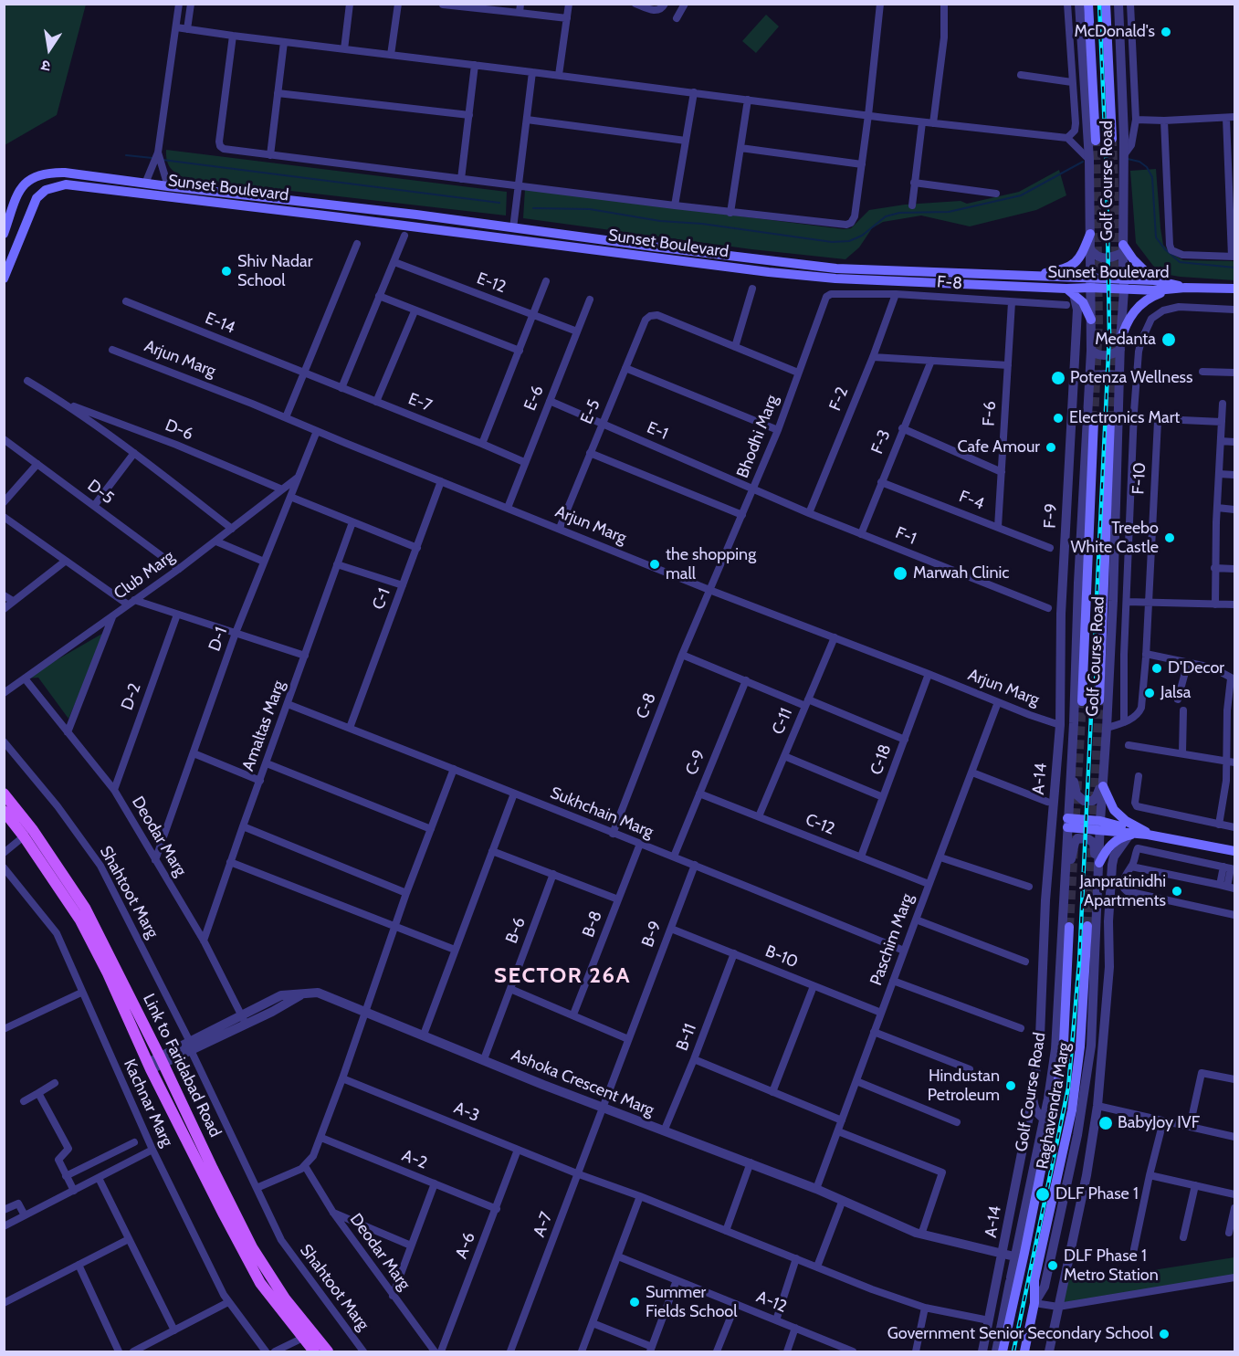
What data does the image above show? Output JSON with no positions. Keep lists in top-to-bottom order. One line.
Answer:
{"streets":{"main road":["Sunset Boulevard","Link to Faridabad Road","Raghavendra Marg"],"street":["Golf Course Road","E-12","F-8","E-14","Arjun Marg","E-6","F-2","E-7","E-5","F-6","D-6","E-1","Bhodhi Marg","F-3","F-10","D-5","F-4","F-9","F-1","Club Marg","C-1","D-1","D-2","C-8","C-11","Amaltas Marg","C-18","C-9","A-14","Sukhchain Marg","C-12","Deodar Marg","Shahtoot Marg","B-8","B-6","B-9","Paschim Marg","B-10","B-11","Ashoka Crescent Marg","Kachnar Marg","A-3","A-2","A-7","A-6","A-12"]},"crossings":[["Golf Course Road","Sunset Boulevard"],["Golf Course Road","Ashoka Crescent Marg"],["Golf Course Road","Raghavendra Marg"],["Sunset Boulevard","F-9"],["E-12","E-6"],["F-8","F-2"],["F-8","F-6"],["F-8","Bhodhi Marg"],["E-14","E-7"],["Arjun Marg","E-6"],["Arjun Marg","E-5"],["Arjun Marg","Bhodhi Marg"],["Arjun Marg","F-9"],["Arjun Marg","C-1"],["Arjun Marg","D-1"],["Arjun Marg","C-8"],["Arjun Marg","C-11"],["Arjun Marg","C-18"],["Arjun Marg","A-14"],["Arjun Marg","Paschim Marg"],["E-6","E-7"],["E-6","E-1"],["F-2","F-1"],["E-5","E-1"],["F-6","F-4"],["D-6","Club Marg"],["E-1","Bhodhi Marg"],["E-1","F-1"],["Bhodhi Marg","F-1"],["Bhodhi Marg","C-8"],["F-3","F-4"],["F-3","F-1"],["D-5","Club Marg"],["F-9","A-14"],["Club Marg","D-1"],["Club Marg","Deodar Marg"],["C-1","Sukhchain Marg"],["D-1","Deodar Marg"],["D-2","Deodar Marg"],["C-8","Sukhchain Marg"],["C-11","C-12"],["Amaltas Marg","Sukhchain Marg"],["Amaltas Marg","Deodar Marg"],["C-18","C-12"],["C-9","Sukhchain Marg"],["C-9","C-12"],["A-14","Ashoka Crescent Marg"],["A-14","A-3"],["Sukhchain Marg","B-8"],["Sukhchain Marg","B-9"],["Sukhchain Marg","Paschim Marg"],["C-12","Paschim Marg"],["Deodar Marg","Ashoka Crescent Marg"],["Deodar Marg","A-6"],["Shahtoot Marg","Ashoka Crescent Marg"],["B-6","Ashoka Crescent Marg"],["B-9","B-10"],["B-9","Ashoka Crescent Marg"],["B-9","A-7"],["Paschim Marg","B-10"],["Paschim Marg","Ashoka Crescent Marg"],["B-10","B-11"],["B-11","Ashoka Crescent Marg"],["Link to Faridabad Road","Ashoka Crescent Marg"],["Ashoka Crescent Marg","A-7"],["A-3","A-7"],["A-3","A-6"],["A-2","A-6"]],"districts":["SECTOR 26A"],"places":["McDonald's","Shiv Nadar School","Medanta","Potenza Wellness","Electronics Mart","Cafe Amour","Treebo White Castle","the shopping mall","Marwah Clinic","D'Decor","Jalsa","Janpratinidhi Apartments","Hindustan Petroleum","BabyJoy IVF","DLF Phase 1","DLF Phase 1 Metro Station","Summer Fields School","Government Senior Secondary School"],"north":"bottom"}
